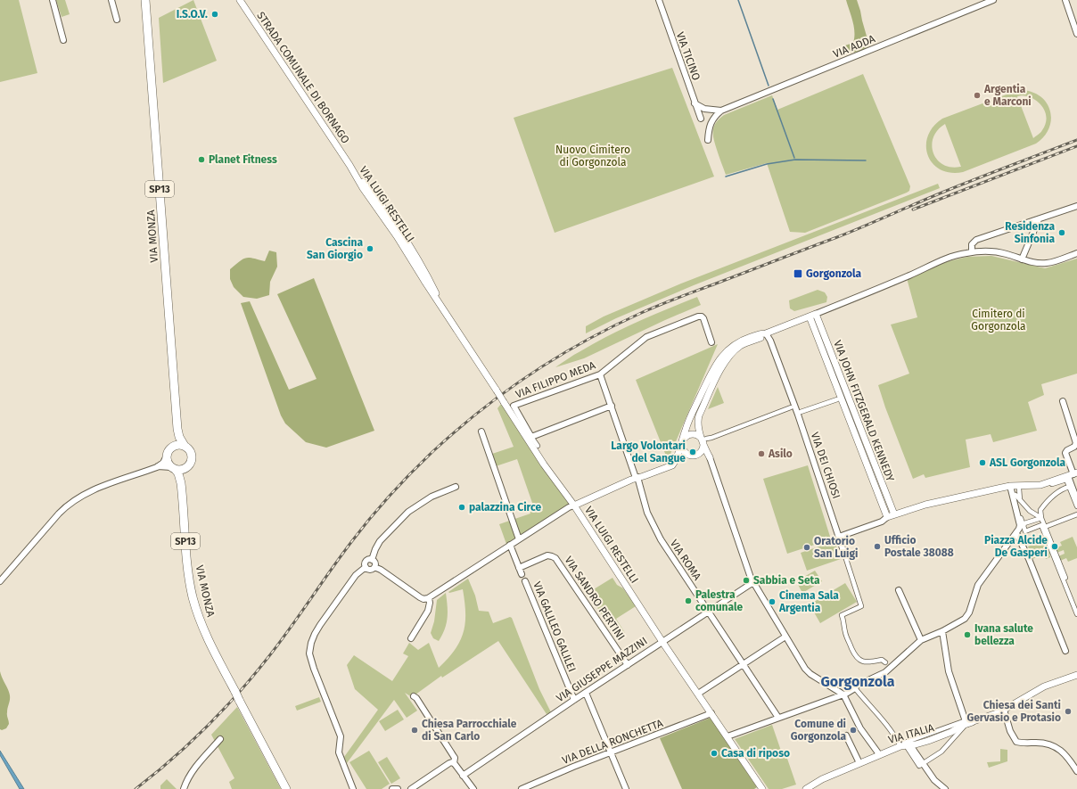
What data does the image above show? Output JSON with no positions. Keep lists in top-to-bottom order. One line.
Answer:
{"streets":{"main road":["SP13","VIA MONZA"],"street":["VIA ADDA","VIA TICINO","STRADA COMUNALE DI BORNAGO","VIA LUIGI RESTELLI","VIA FILIPPO MEDA","VIA JOHN FITZGERALD KENNEDY","VIA DEI CHIOSI","VIA ROMA","VIA SANDRO PERTINI","VIA GALILEO GALILEI","VIA GIUSEPPE MAZZINI","VIA ITALIA","VIA DELLA RONCHETTA"]},"crossings":[["VIA ADDA","VIA TICINO"],["STRADA COMUNALE DI BORNAGO","VIA LUIGI RESTELLI"],["VIA LUIGI RESTELLI","VIA GIUSEPPE MAZZINI"],["VIA LUIGI RESTELLI","VIA DELLA RONCHETTA"],["VIA FILIPPO MEDA","VIA ROMA"],["VIA ROMA","VIA GIUSEPPE MAZZINI"],["VIA SANDRO PERTINI","VIA GIUSEPPE MAZZINI"],["VIA GALILEO GALILEI","VIA GIUSEPPE MAZZINI"]],"districts":["Gorgonzola"],"parks":["Nuovo Cimitero di Gorgonzola","Cimitero di Gorgonzola"],"places":{"other":["I.S.O.V.","Argentia e Marconi","Planet Fitness","Residenza Sinfonia","Cascina San Giorgio","Largo Volontari del Sangue","Asilo","ASL Gorgonzola","palazzina Circe","Ufficio Postale 38088","Piazza Alcide De Gasperi","Oratorio San Luigi","Sabbia e Seta","Palestra comunale","Cinema Sala Argentia","Ivana salute bellezza","Chiesa dei Santi Gervasio e Protasio","Chiesa Parrocchiale di San Carlo","Comune di Gorgonzola","Casa di riposo"],"transit":["Gorgonzola"]}}
